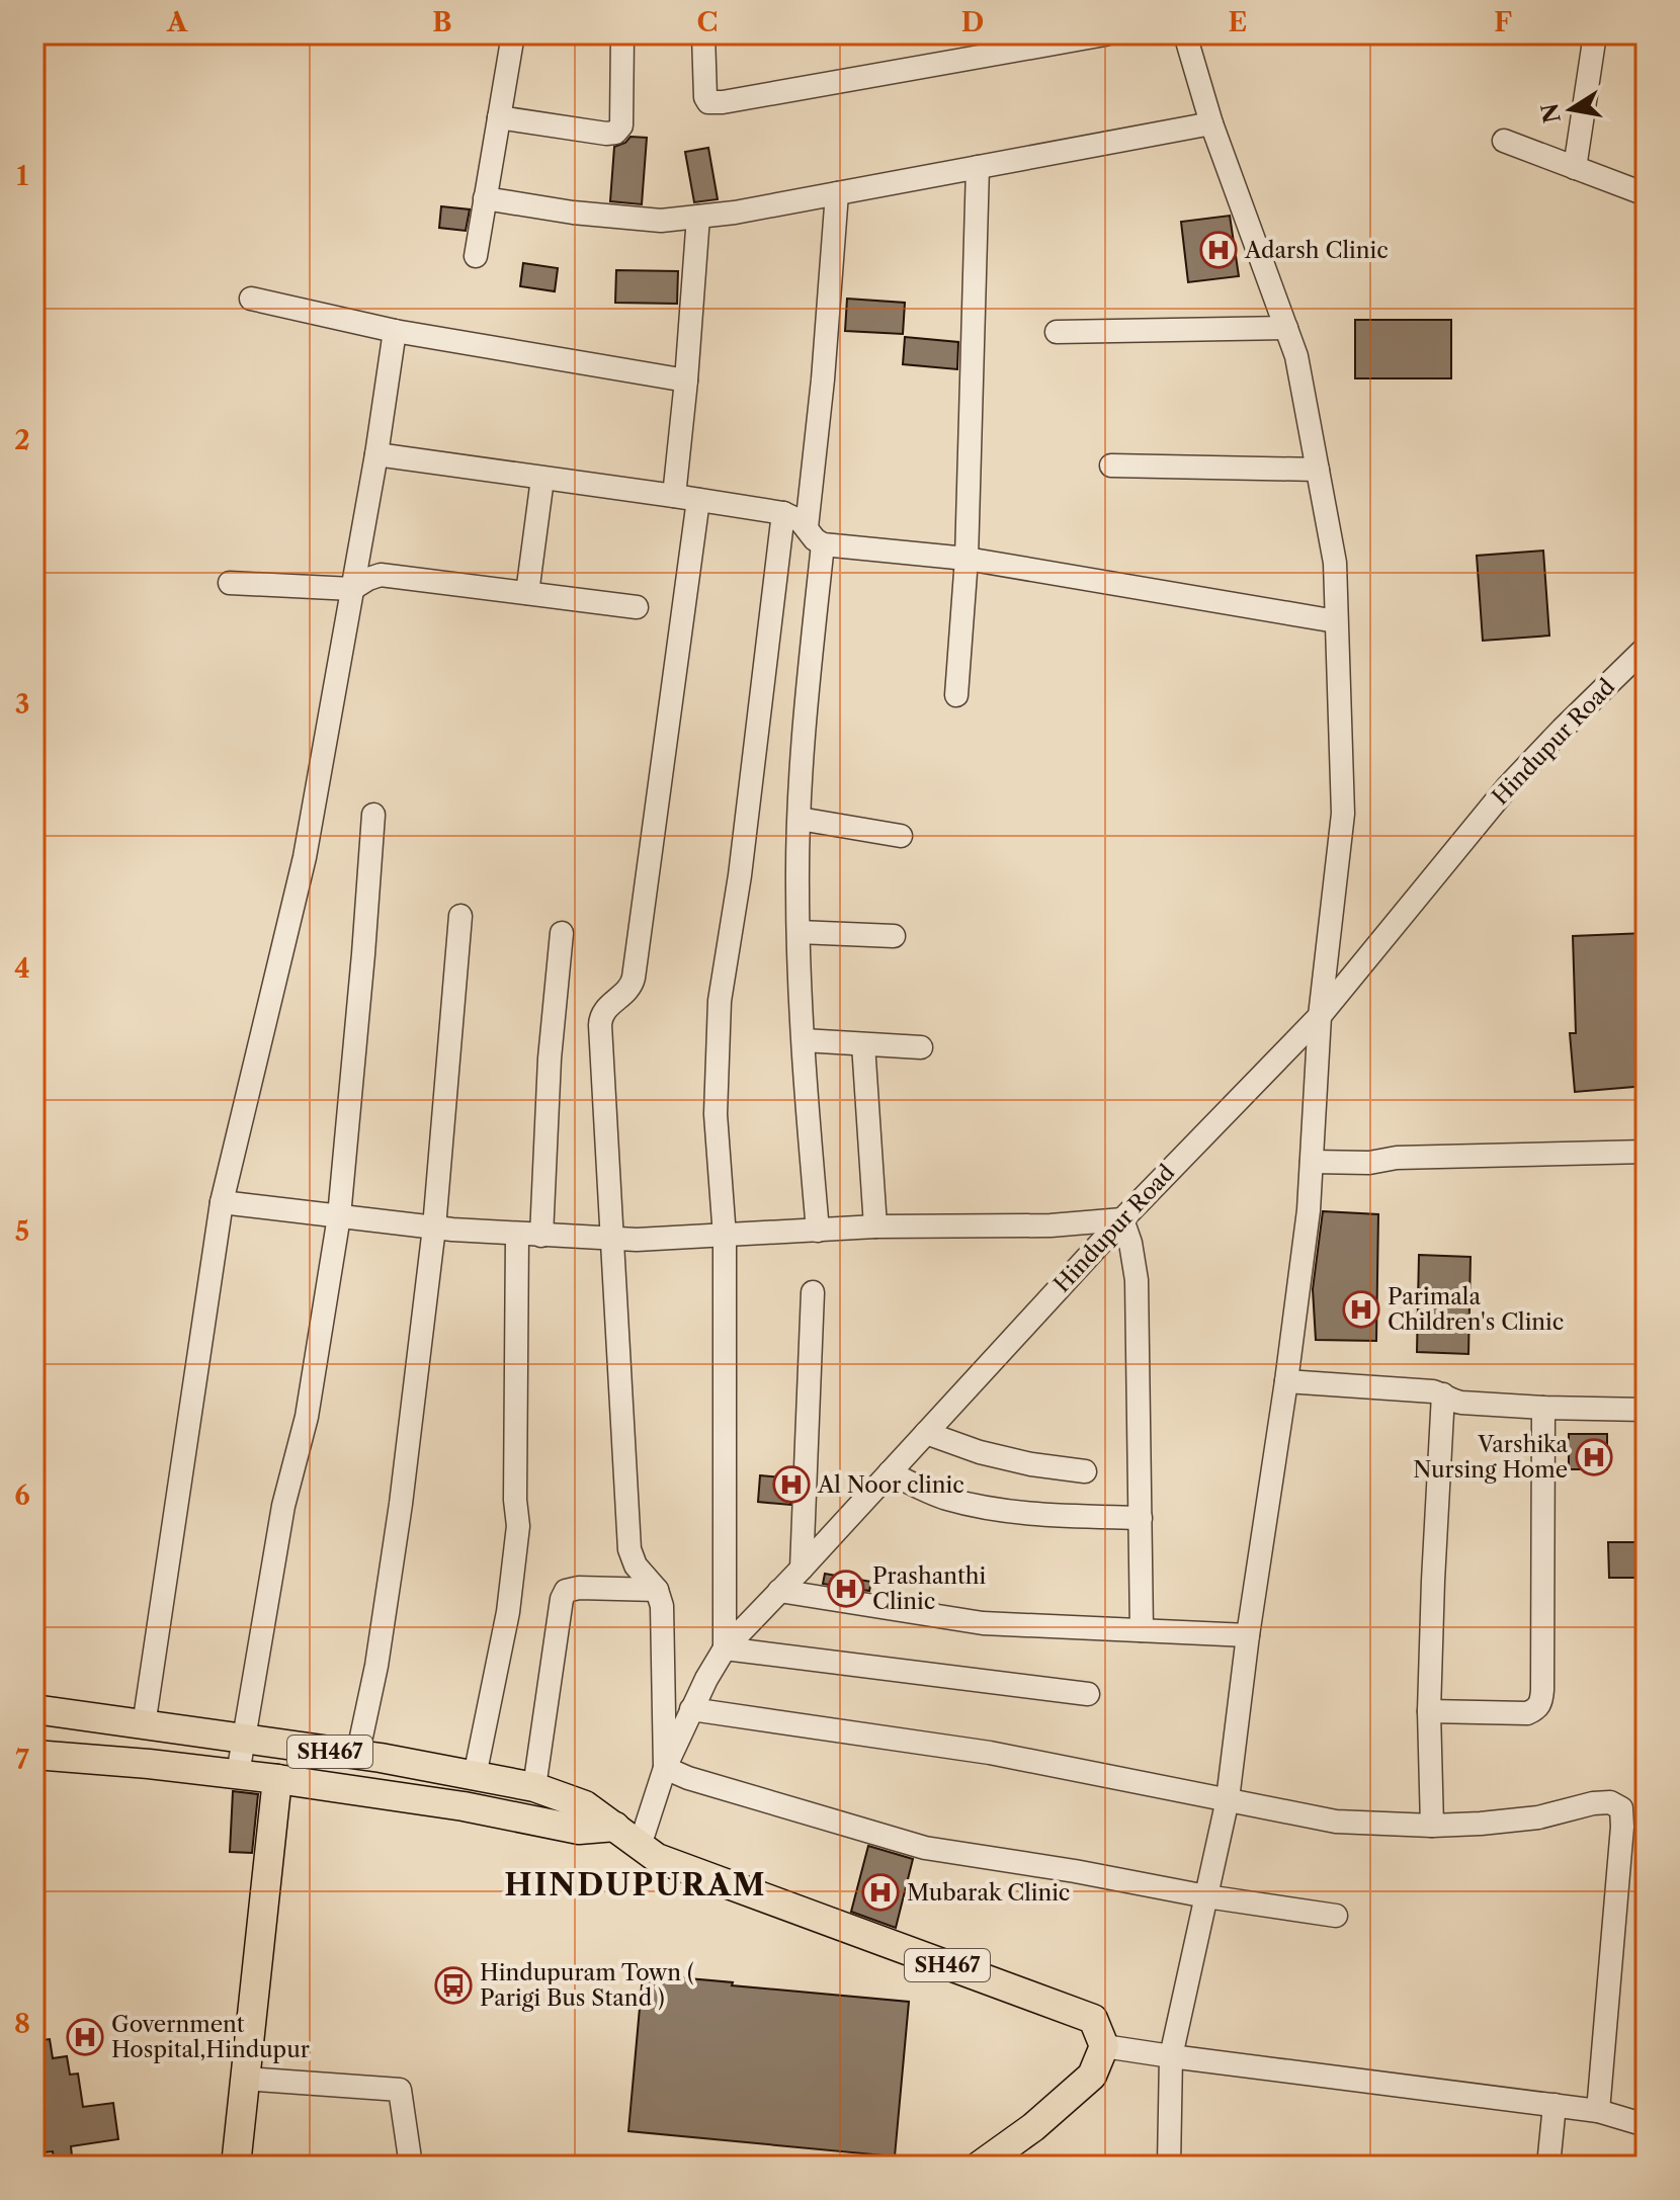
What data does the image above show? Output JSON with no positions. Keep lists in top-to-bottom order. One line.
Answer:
{"streets":{"main road":["SH467"],"street":["Hindupur Road"]},"crossings":[["Hindupur Road","SH467"]],"districts":["HINDUPURAM"],"places":{"hospital":["Adarsh Clinic","Parimala Children's Clinic","Varshika Nursing Home","Al Noor clinic","Prashanthi Clinic","Mubarak Clinic","Government Hospital,Hindupur"],"bus stop":["Hindupuram Town ( Parigi Bus Stand )"]},"north":"left","grid":{"columns":["A","B","C","D","E","F"],"rows":["1","2","3","4","5","6","7","8"]}}
